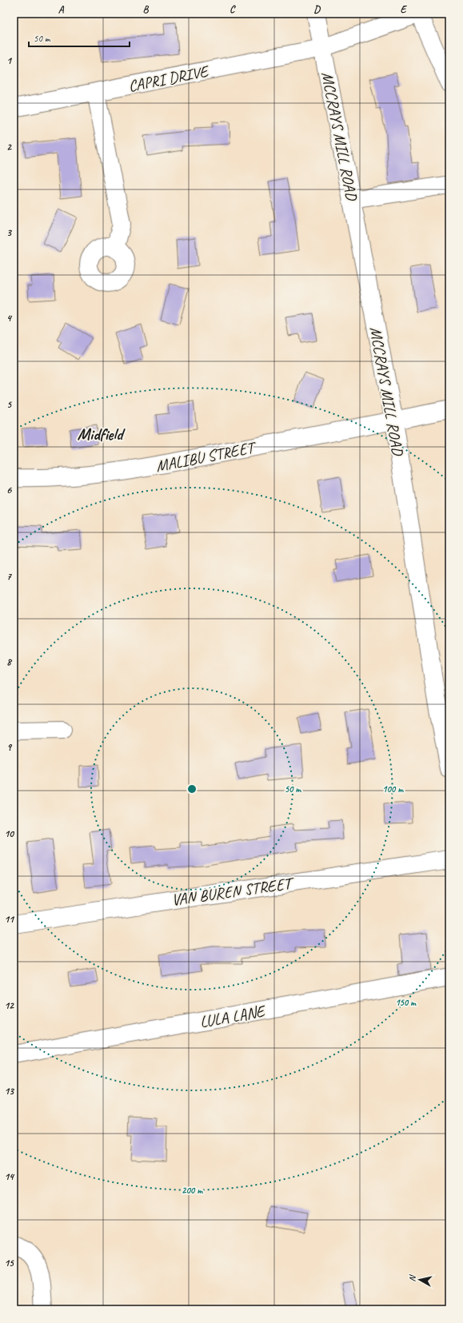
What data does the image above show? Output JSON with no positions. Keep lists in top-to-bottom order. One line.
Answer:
{"streets":{"street":["CAPRI DRIVE","MCCRAYS MILL ROAD","MALIBU STREET","VAN BUREN STREET","LULA LANE"]},"crossings":[["CAPRI DRIVE","MCCRAYS MILL ROAD"],["MCCRAYS MILL ROAD","MALIBU STREET"]],"districts":["Midfield"],"scale_bar":"50 m","north":"left","grid":{"columns":["A","B","C","D","E"],"rows":["1","2","3","4","5","6","7","8","9","10","11","12","13","14","15"]},"rings":["50 m","100 m","150 m","200 m"]}
